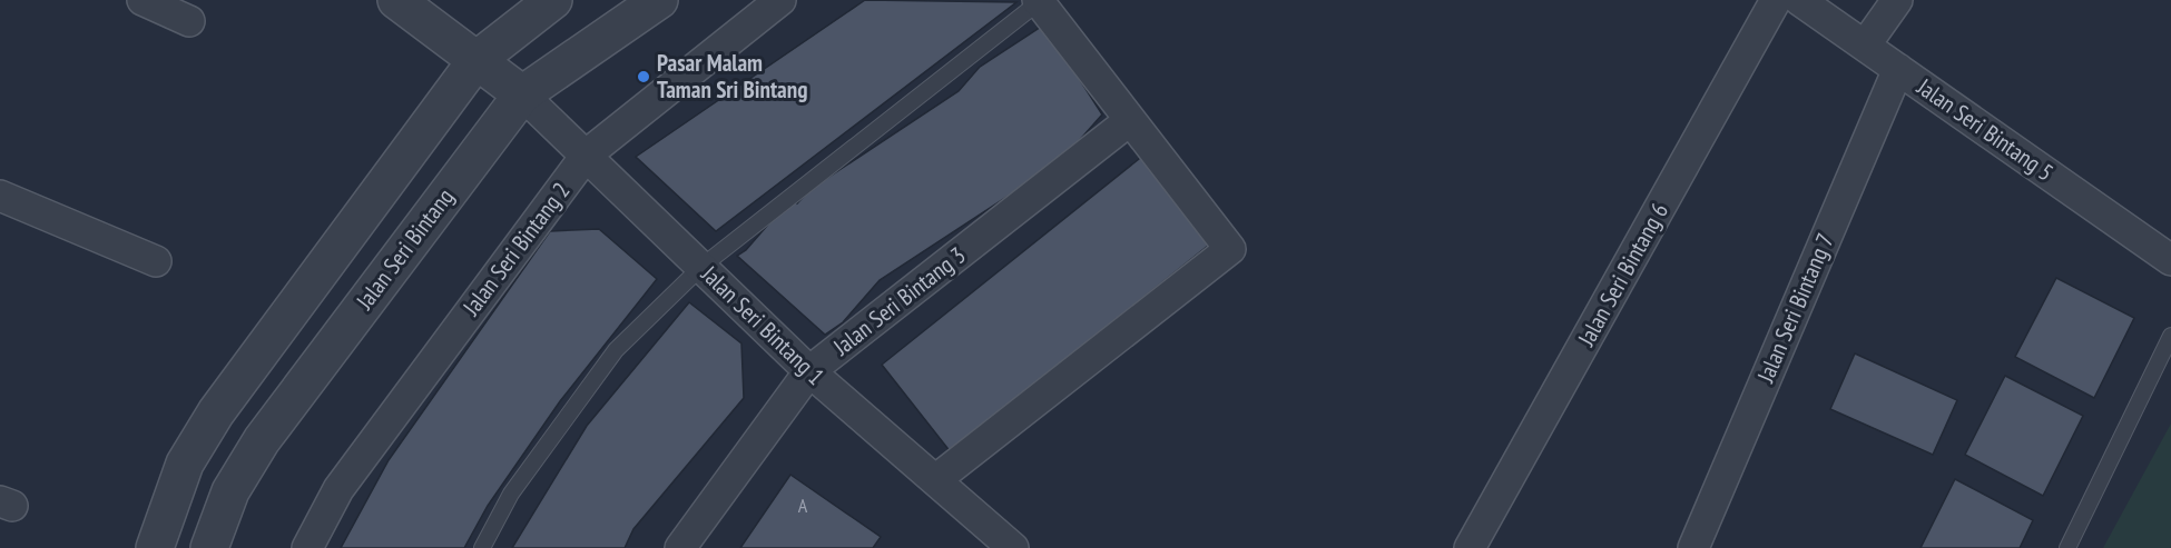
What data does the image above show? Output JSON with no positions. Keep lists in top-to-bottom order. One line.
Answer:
{"streets":{"street":["Jalan Seri Bintang 5","Jalan Seri Bintang","Jalan Seri Bintang 2","Jalan Seri Bintang 6","Jalan Seri Bintang 3","Jalan Seri Bintang 7","Jalan Seri Bintang 1"]},"crossings":[["Jalan Seri Bintang 5","Jalan Seri Bintang 7"],["Jalan Seri Bintang","Jalan Seri Bintang 1"],["Jalan Seri Bintang 2","Jalan Seri Bintang 1"],["Jalan Seri Bintang 3","Jalan Seri Bintang 1"]],"places":["Pasar Malam Taman Sri Bintang"],"house_numbers":["A"]}
